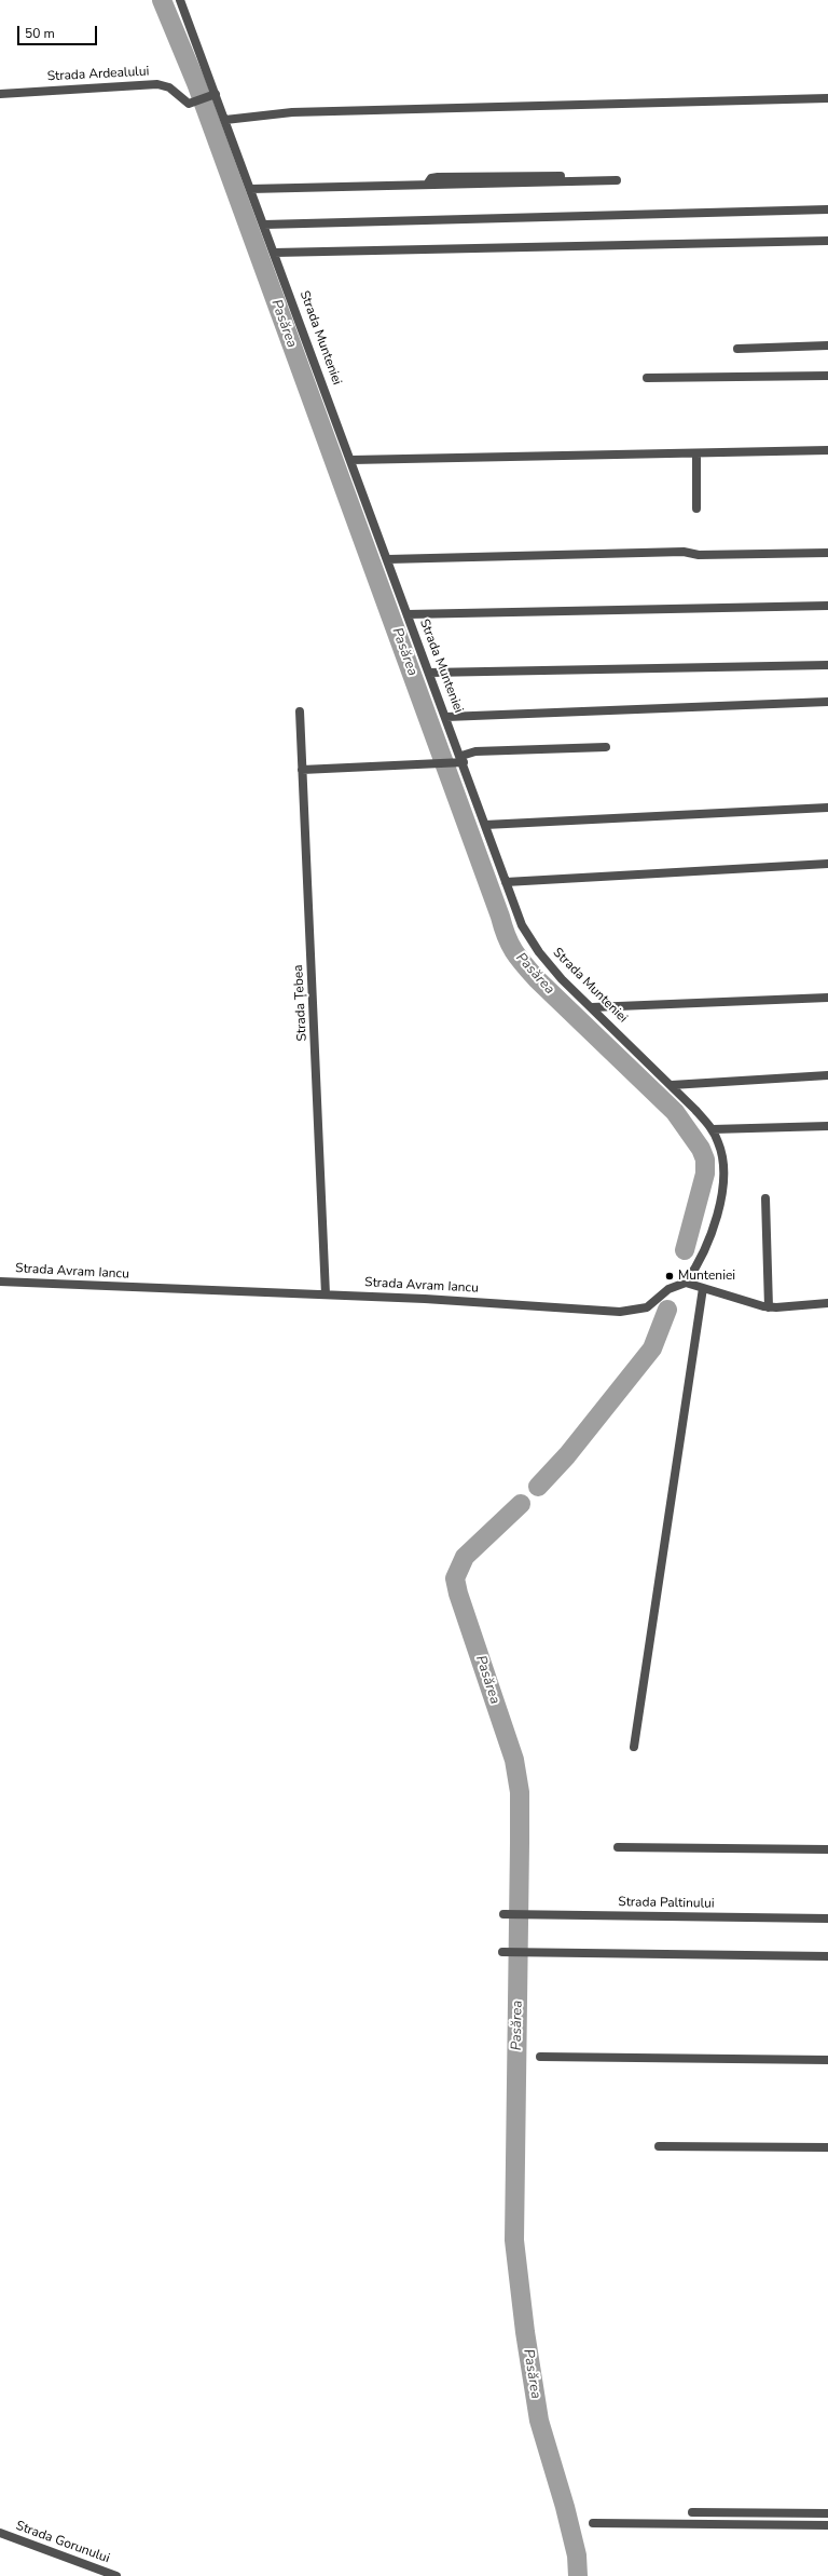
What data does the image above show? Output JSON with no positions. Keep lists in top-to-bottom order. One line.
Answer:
{"streets":{"street":["Strada Ardealului","Strada Munteniei","Strada Țebea","Strada Avram Iancu","Strada Paltinului","Strada Gorunului"]},"crossings":[["Strada Ardealului","Strada Munteniei"],["Strada Munteniei","Strada Avram Iancu"],["Strada Țebea","Strada Avram Iancu"]],"water":["Pasărea"],"places":["Munteniei"],"scale_bar":"50 m"}
